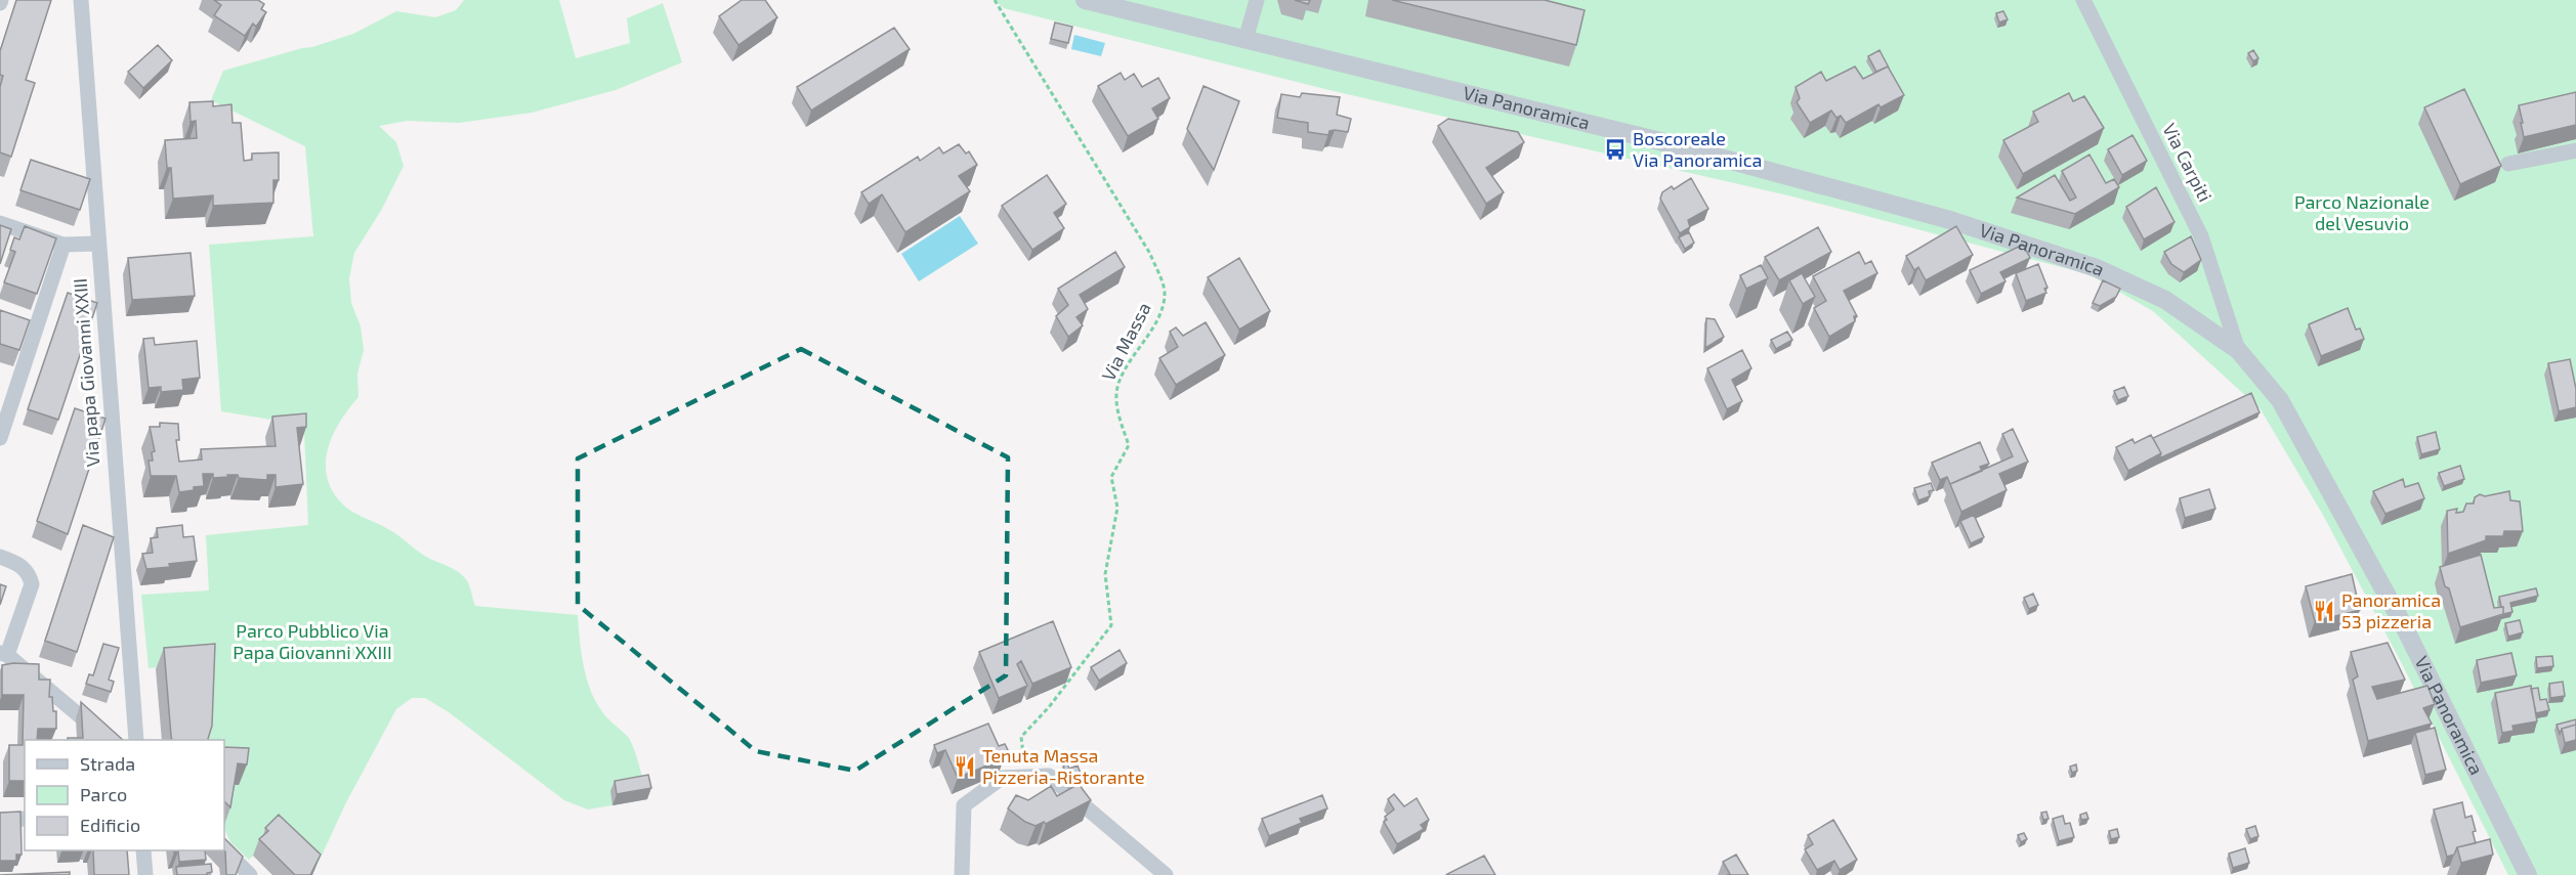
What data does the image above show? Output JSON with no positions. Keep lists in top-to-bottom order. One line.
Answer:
{"streets":{"street":["Via Panoramica","Via Carpiti","Via papa Giovanni XXIII"],"path":["Via Massa"]},"crossings":[["Via Panoramica","Via Carpiti"]],"parks":["Parco Nazionale del Vesuvio","Parco Pubblico Via Papa Giovanni XXIII"],"places":{"bus stop":["Boscoreale Via Panoramica"],"restaurant":["Panoramica 53 pizzeria","Tenuta Massa Pizzeria-Ristorante"]},"legend":["Strada","Parco","Edificio"]}
